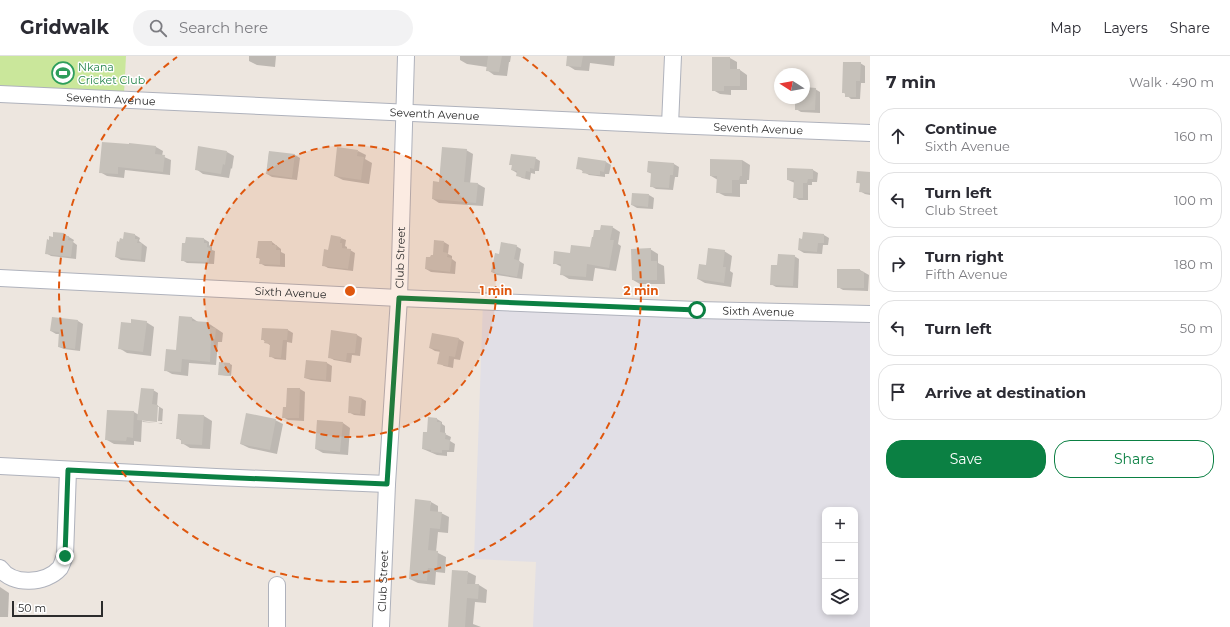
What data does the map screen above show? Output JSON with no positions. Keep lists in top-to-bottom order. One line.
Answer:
{"streets":{"street":["Seventh Avenue","Club Street","Sixth Avenue"]},"crossings":[["Seventh Avenue","Club Street"],["Club Street","Sixth Avenue"]],"places":{"sports":["Nkana Cricket Club"]},"scale_bar":"50 m","north":"left","page":{"header":"Gridwalk","search":"Search here","nav":["Map","Layers","Share"],"heading":["7 min","Walk · 490 m"],"list":[["Continue","Sixth Avenue","160 m"],["Turn left","Club Street","100 m"],["Turn right","Fifth Avenue","180 m"],["Turn left","50 m"],"Arrive at destination"],"buttons":["Save","Share"],"map_buttons":["+","−"],"scale":"50 m"},"rings":["1 min","2 min"]}
